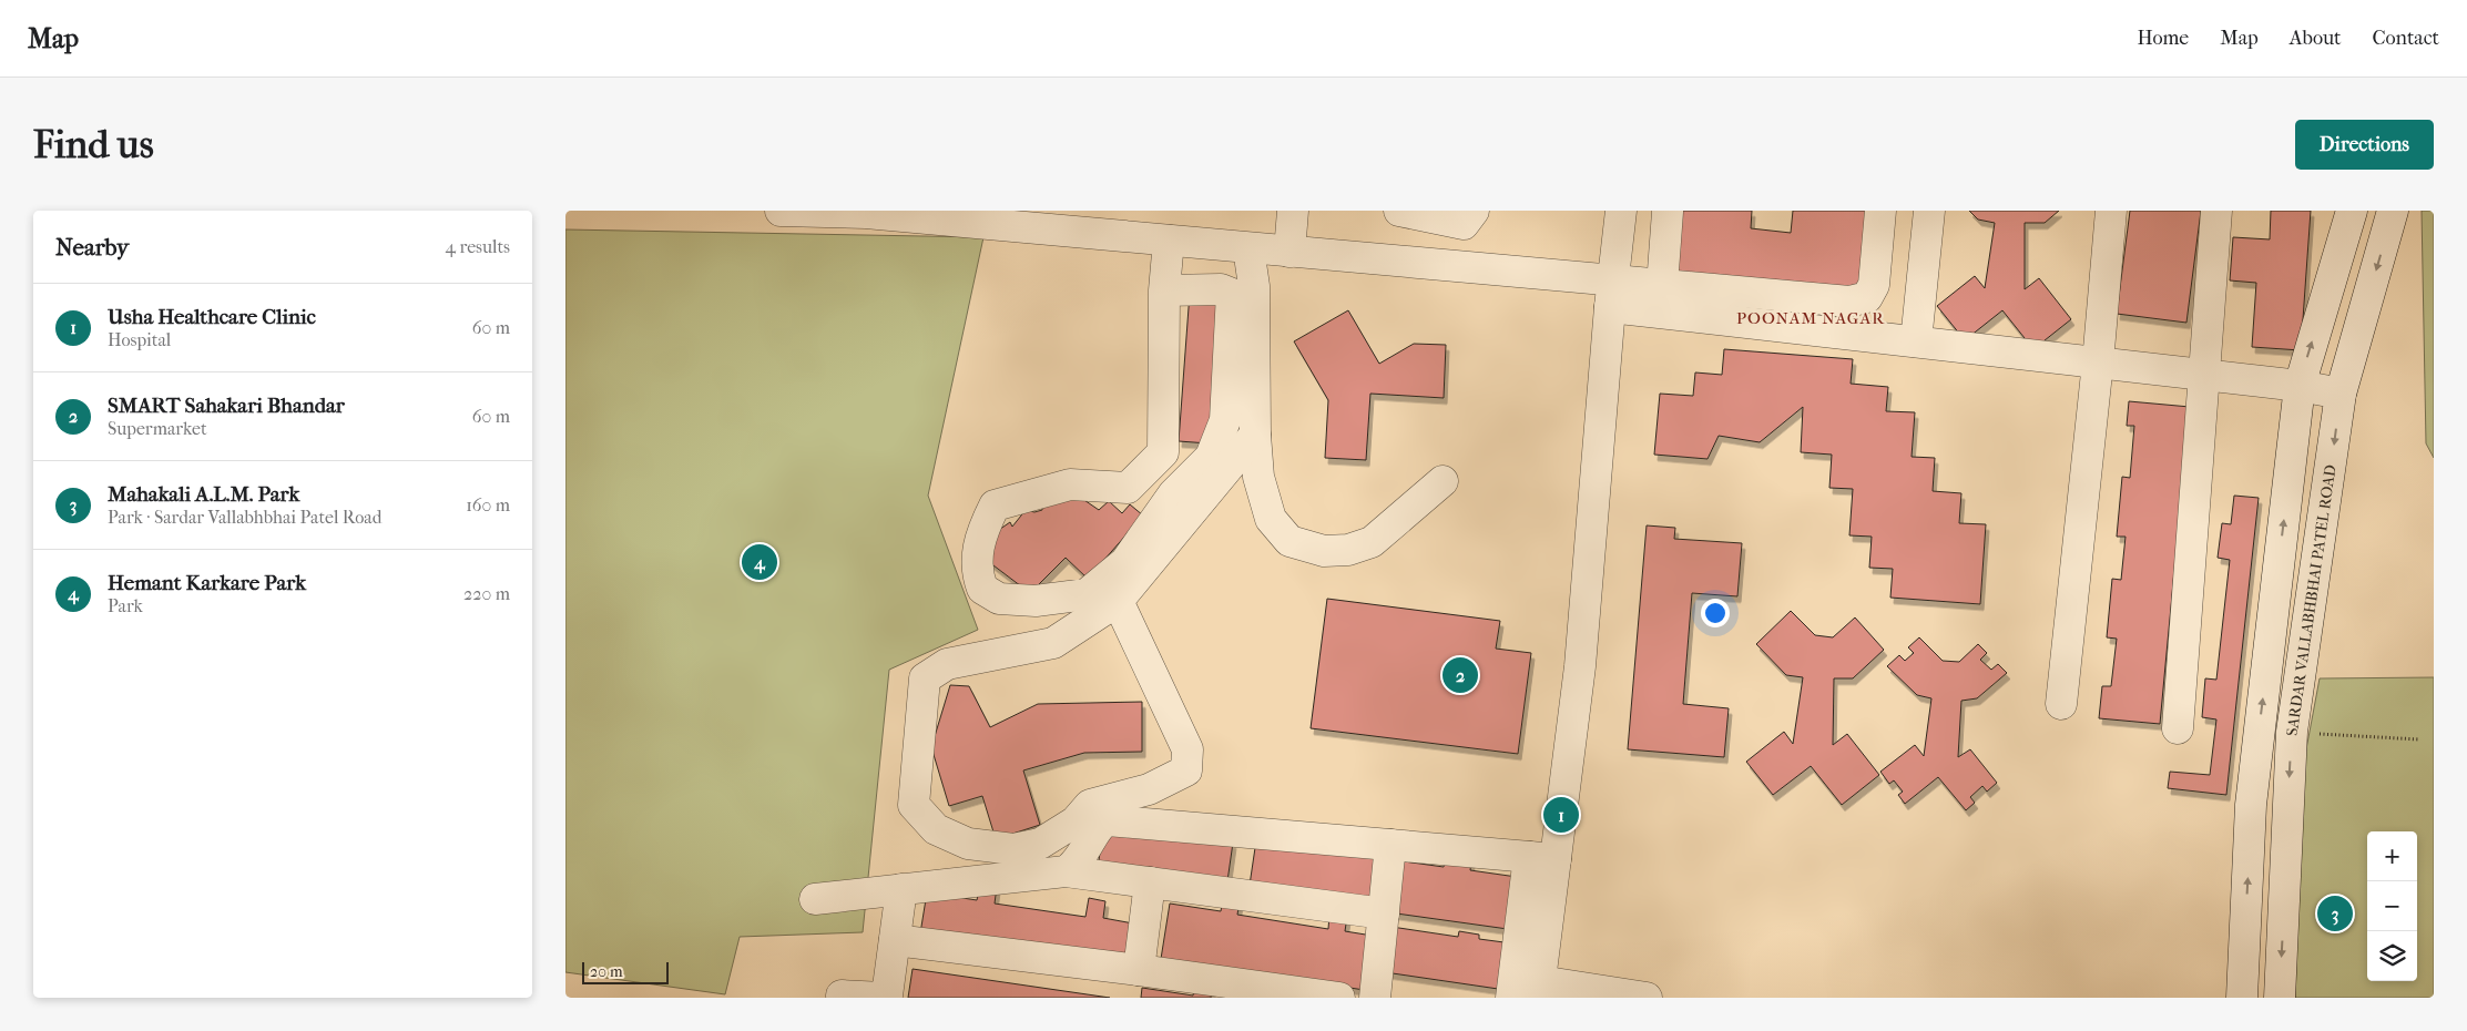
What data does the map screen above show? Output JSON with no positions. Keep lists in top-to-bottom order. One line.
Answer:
{"streets":{"street":["SARDAR VALLABHBHAI PATEL ROAD"]},"districts":["POONAM NAGAR"],"scale_bar":"20 m","page":{"header":"Map","nav":["Home","Map","About","Contact"],"buttons":"Directions","title":"Find us","heading":["Nearby","4 results"],"list":[{"mark":"1","name":"Usha Healthcare Clinic","note":"Hospital","value":"60 m"},{"mark":"2","name":"SMART Sahakari Bhandar","note":"Supermarket","value":"60 m"},{"mark":"3","name":"Mahakali A.L.M. Park","note":"Park · Sardar Vallabhbhai Patel Road","value":"160 m"},{"mark":"4","name":"Hemant Karkare Park","note":"Park","value":"220 m"}],"pins":["4","2","1","3"],"map_buttons":["+","−"],"scale":"20 m"}}
